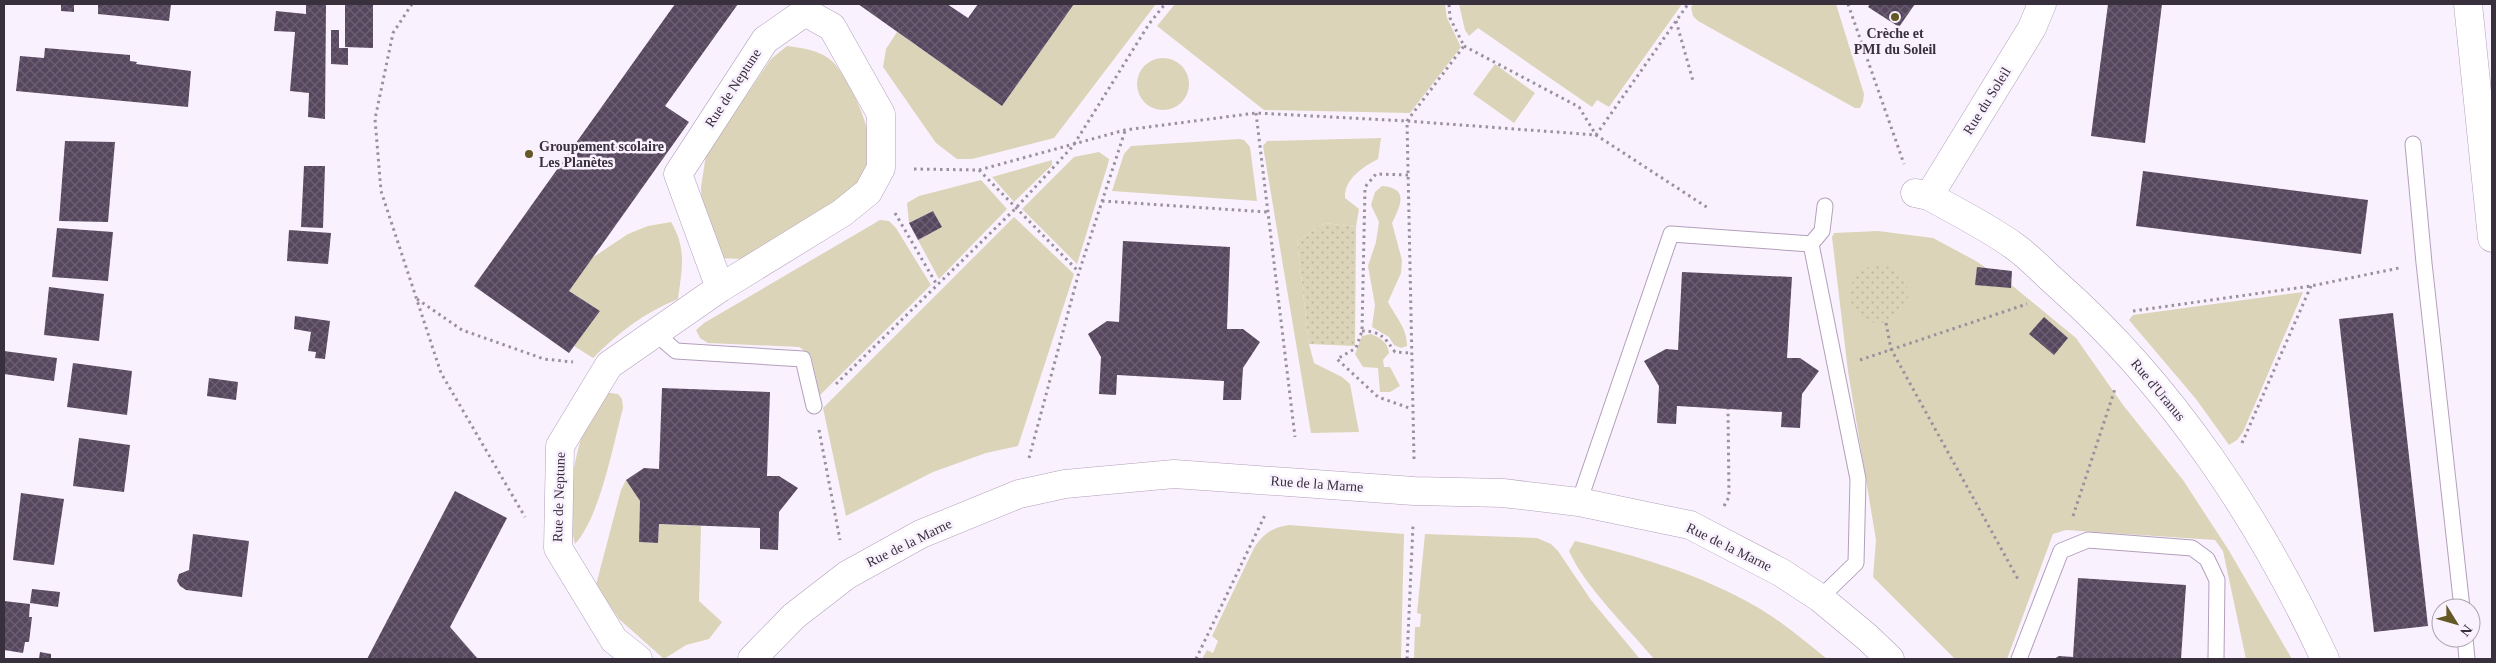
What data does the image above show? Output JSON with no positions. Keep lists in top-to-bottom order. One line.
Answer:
{"streets":{"street":["Rue de Neptune","Rue du Soleil","Rue d'Uranus","Rue de la Marne"]},"crossings":[["Rue du Soleil","Rue d'Uranus"]],"places":["Crèche et PMI du Soleil","Groupement scolaire Les Planètes"],"north":"bottom right"}
